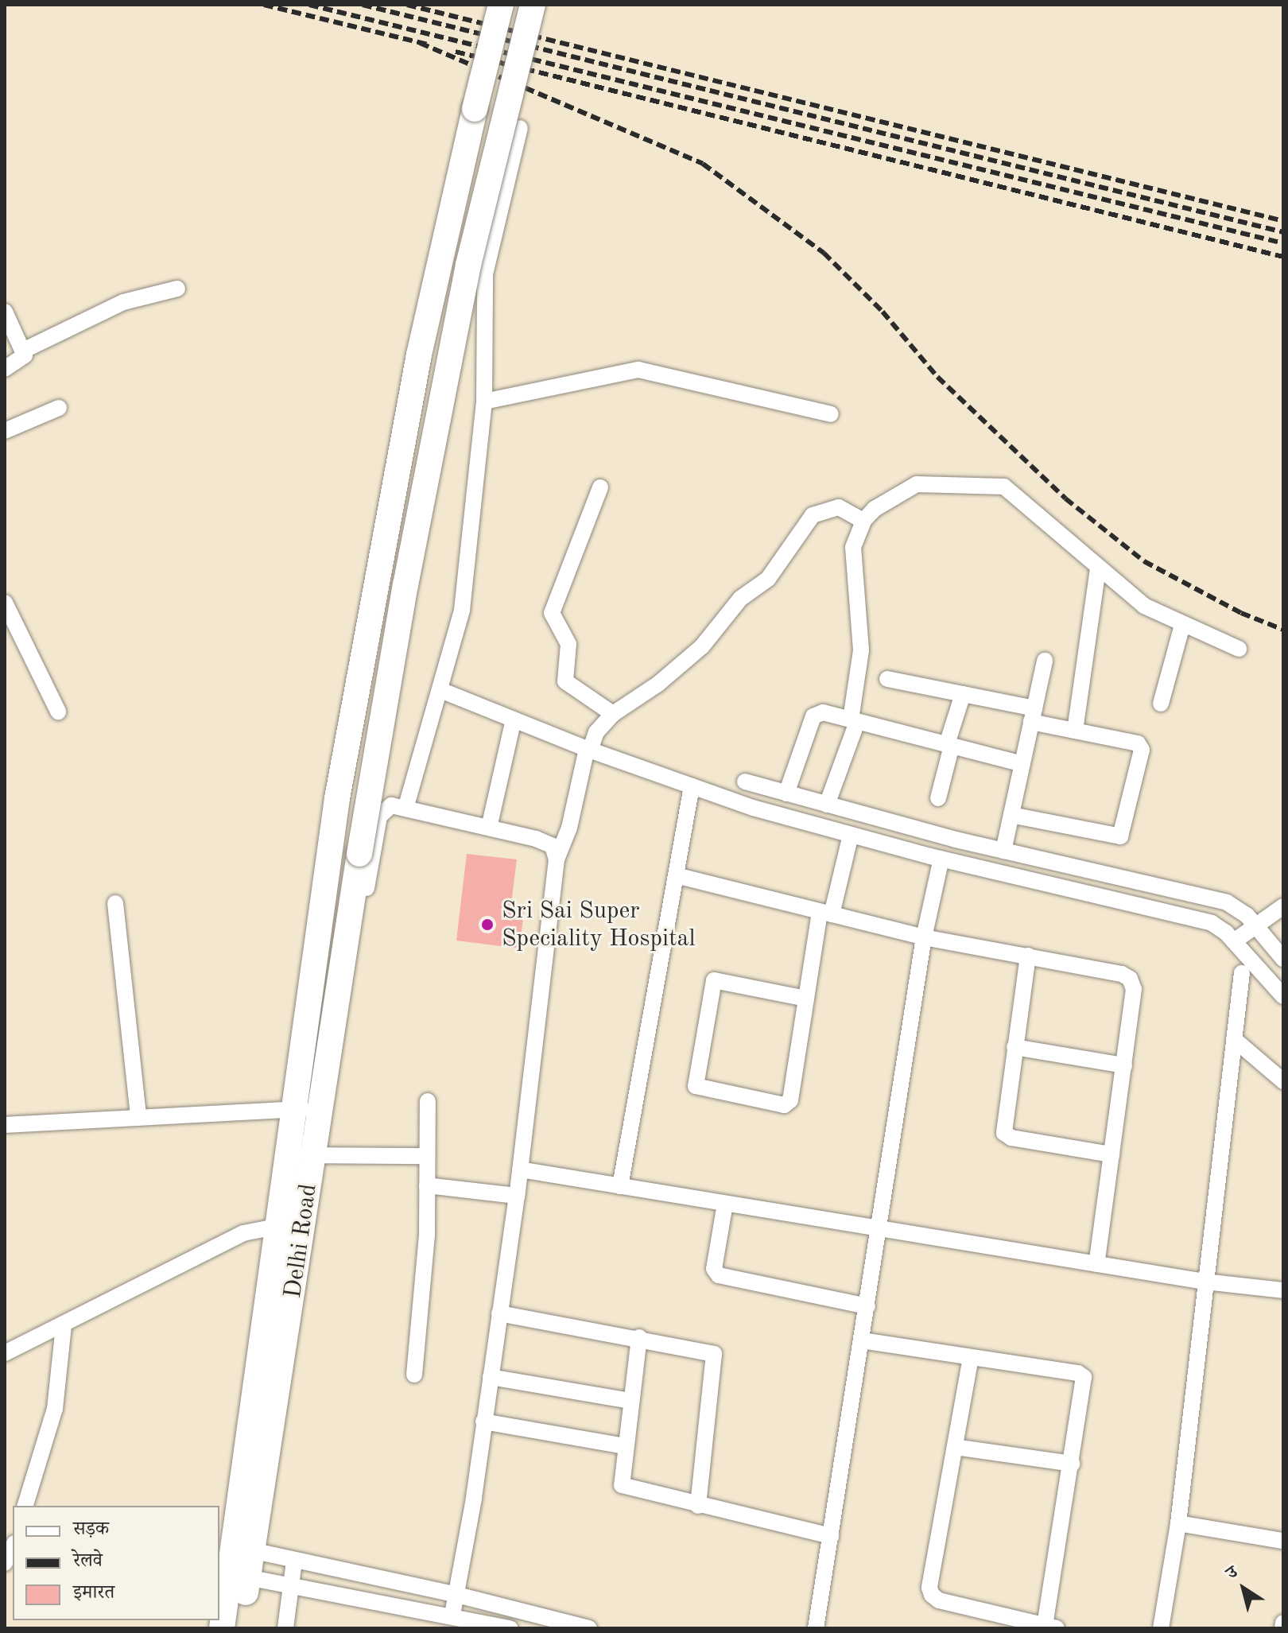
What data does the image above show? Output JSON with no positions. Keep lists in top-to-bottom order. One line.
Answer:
{"streets":{"main road":["Delhi Road"]},"places":["Sri Sai Super Speciality Hospital"],"legend":["सड़क","रेलवे","इमारत"],"north":"top left"}
